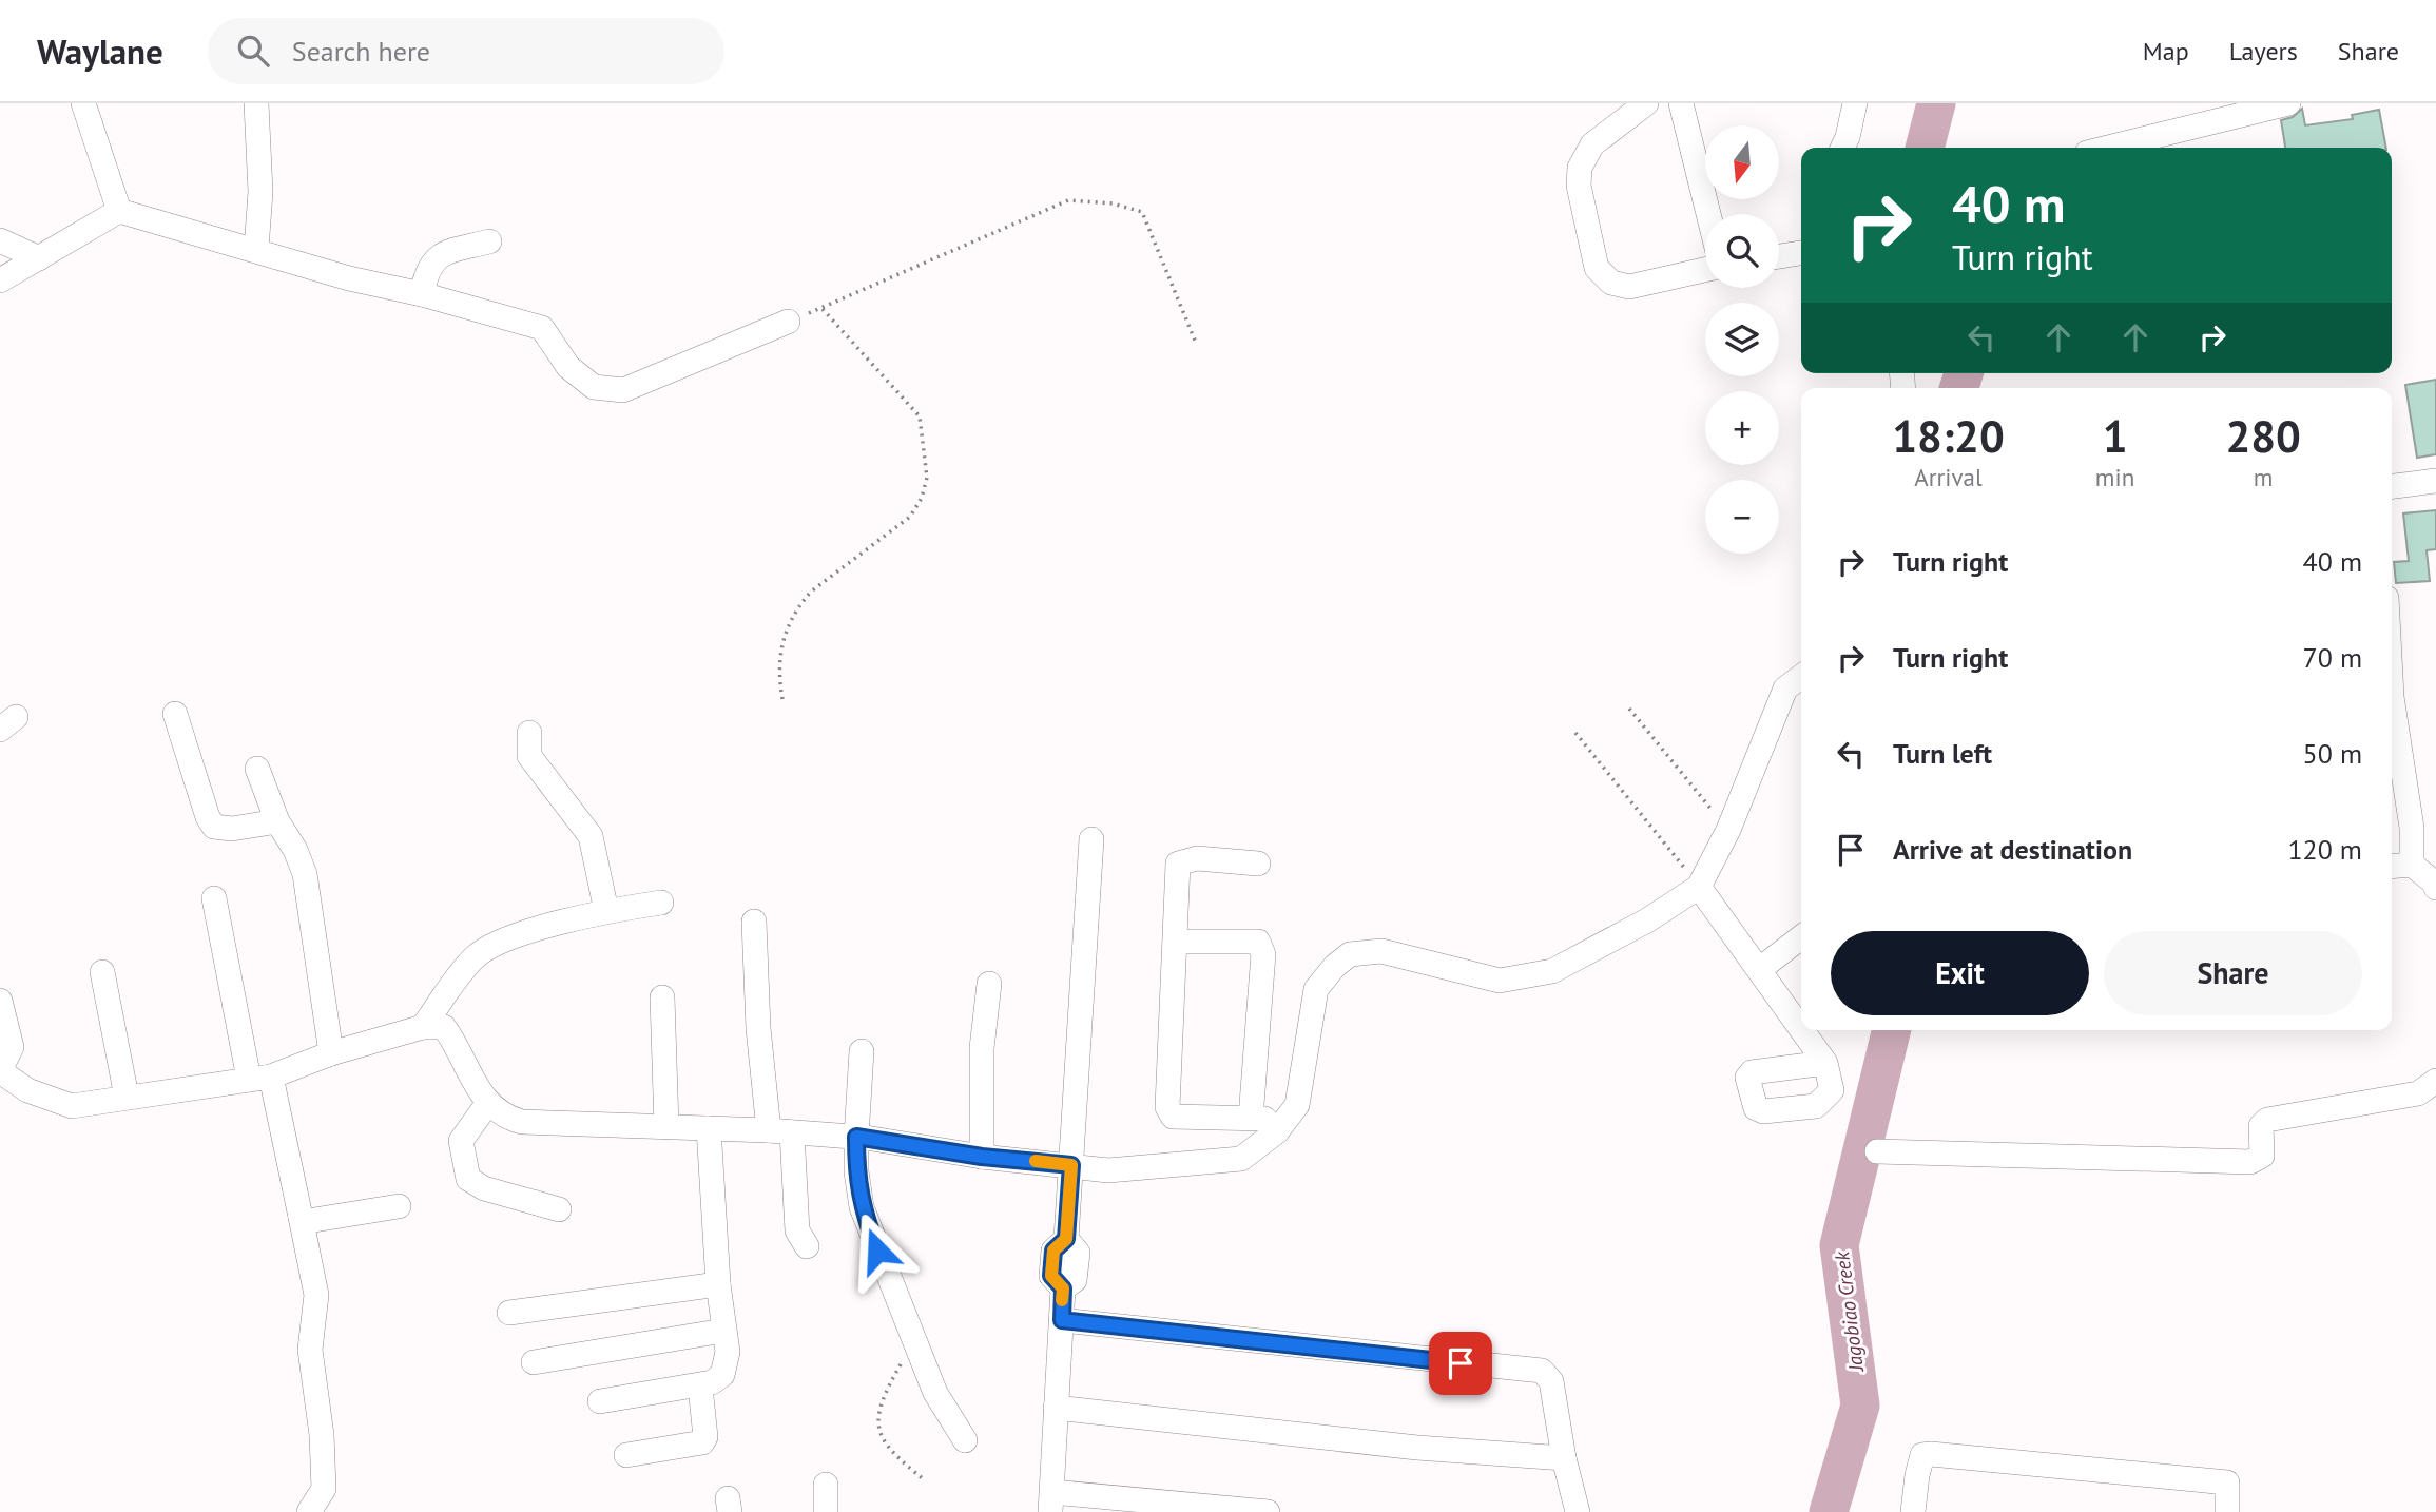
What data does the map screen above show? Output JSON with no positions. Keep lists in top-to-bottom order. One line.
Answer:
{"water":["Jagobiao Creek"],"north":"bottom","page":{"header":"Waylane","search":"Search here","nav":["Map","Layers","Share"],"map_buttons":["+","−"],"turn":["40 m","Turn right"],"eta":["18:20","Arrival","1","min","280","m"],"list":[{"name":"Turn right","value":"40 m"},{"name":"Turn right","value":"70 m"},{"name":"Turn left","value":"50 m"},{"name":"Arrive at destination","value":"120 m"}],"buttons":["Exit","Share"]}}
